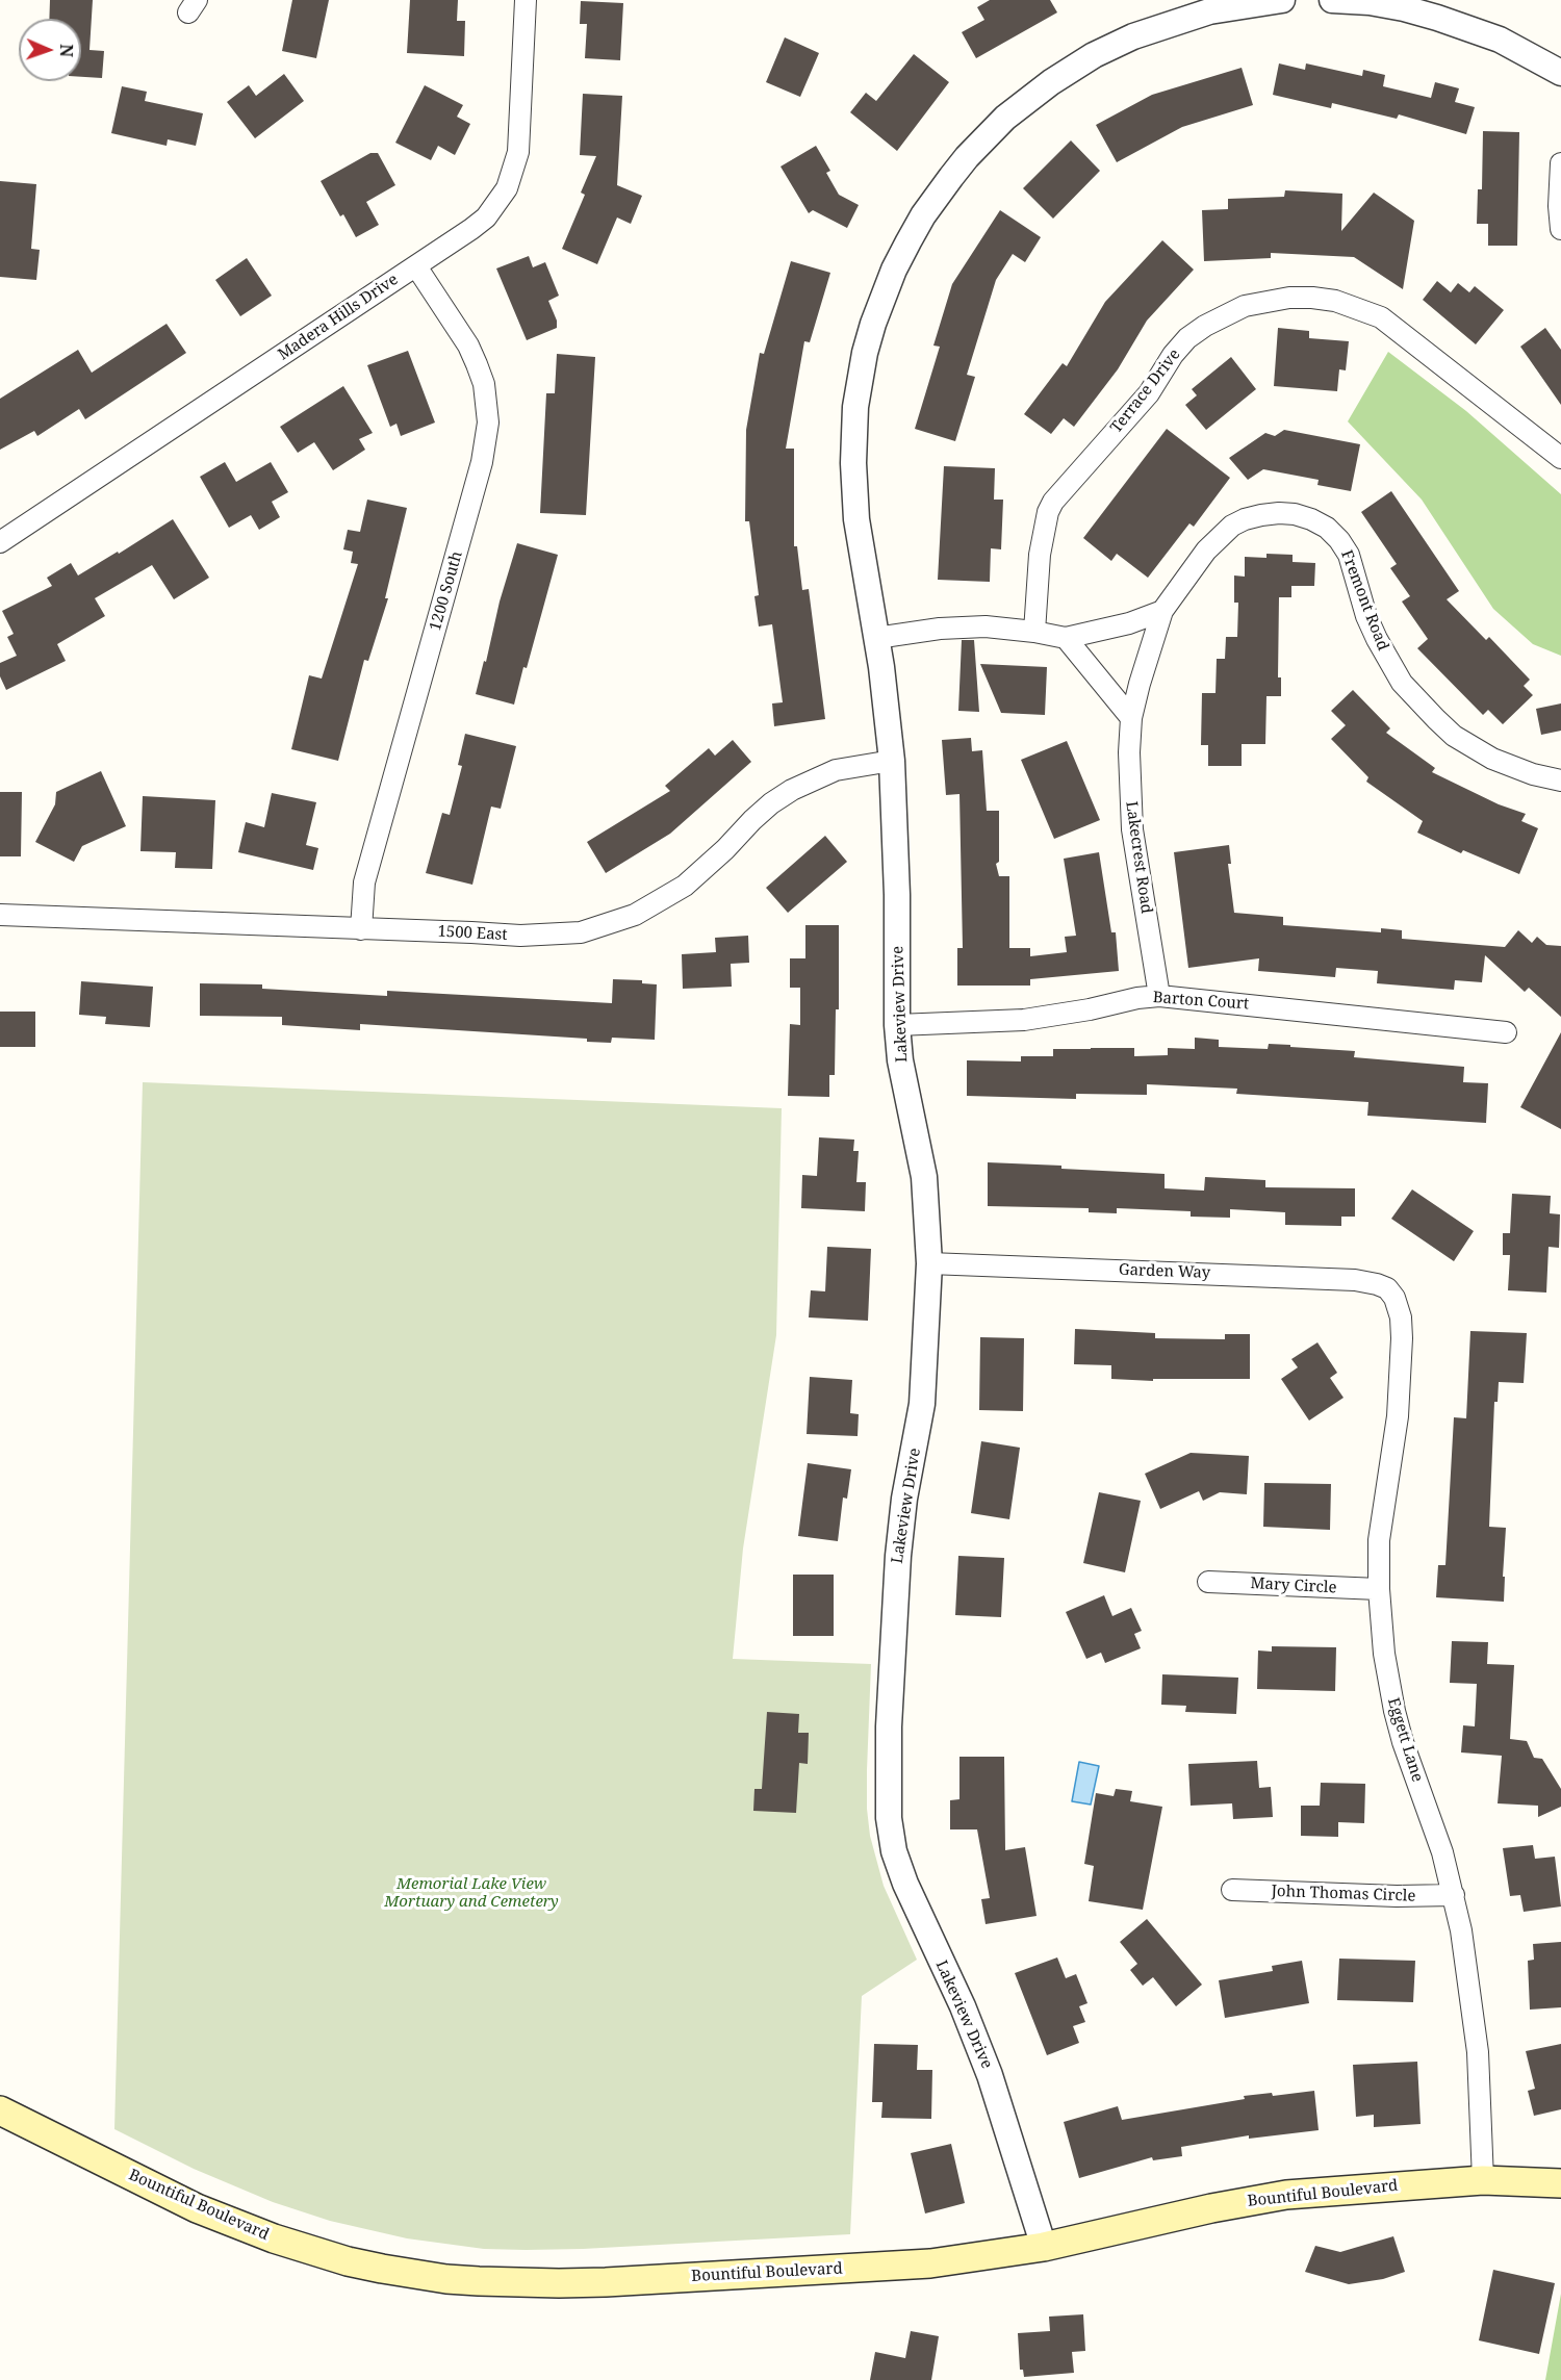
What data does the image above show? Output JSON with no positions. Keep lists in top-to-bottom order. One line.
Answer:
{"streets":{"main road":["Bountiful Boulevard"],"street":["Madera Hills Drive","Terrace Drive","1200 South","Fremont Road","Lakecrest Road","1500 East","Barton Court","Lakeview Drive","Garden Way","Mary Circle","Eggett Lane","John Thomas Circle"]},"crossings":[["Madera Hills Drive","1200 South"],["1200 South","1500 East"],["Fremont Road","Lakecrest Road"],["Lakecrest Road","Barton Court"],["1500 East","Lakeview Drive"],["Barton Court","Lakeview Drive"],["Lakeview Drive","Garden Way"],["Lakeview Drive","Bountiful Boulevard"],["Garden Way","Eggett Lane"],["Mary Circle","Eggett Lane"],["Eggett Lane","John Thomas Circle"],["Eggett Lane","Bountiful Boulevard"]],"parks":["Memorial Lake View Mortuary and Cemetery"],"north":"right"}
